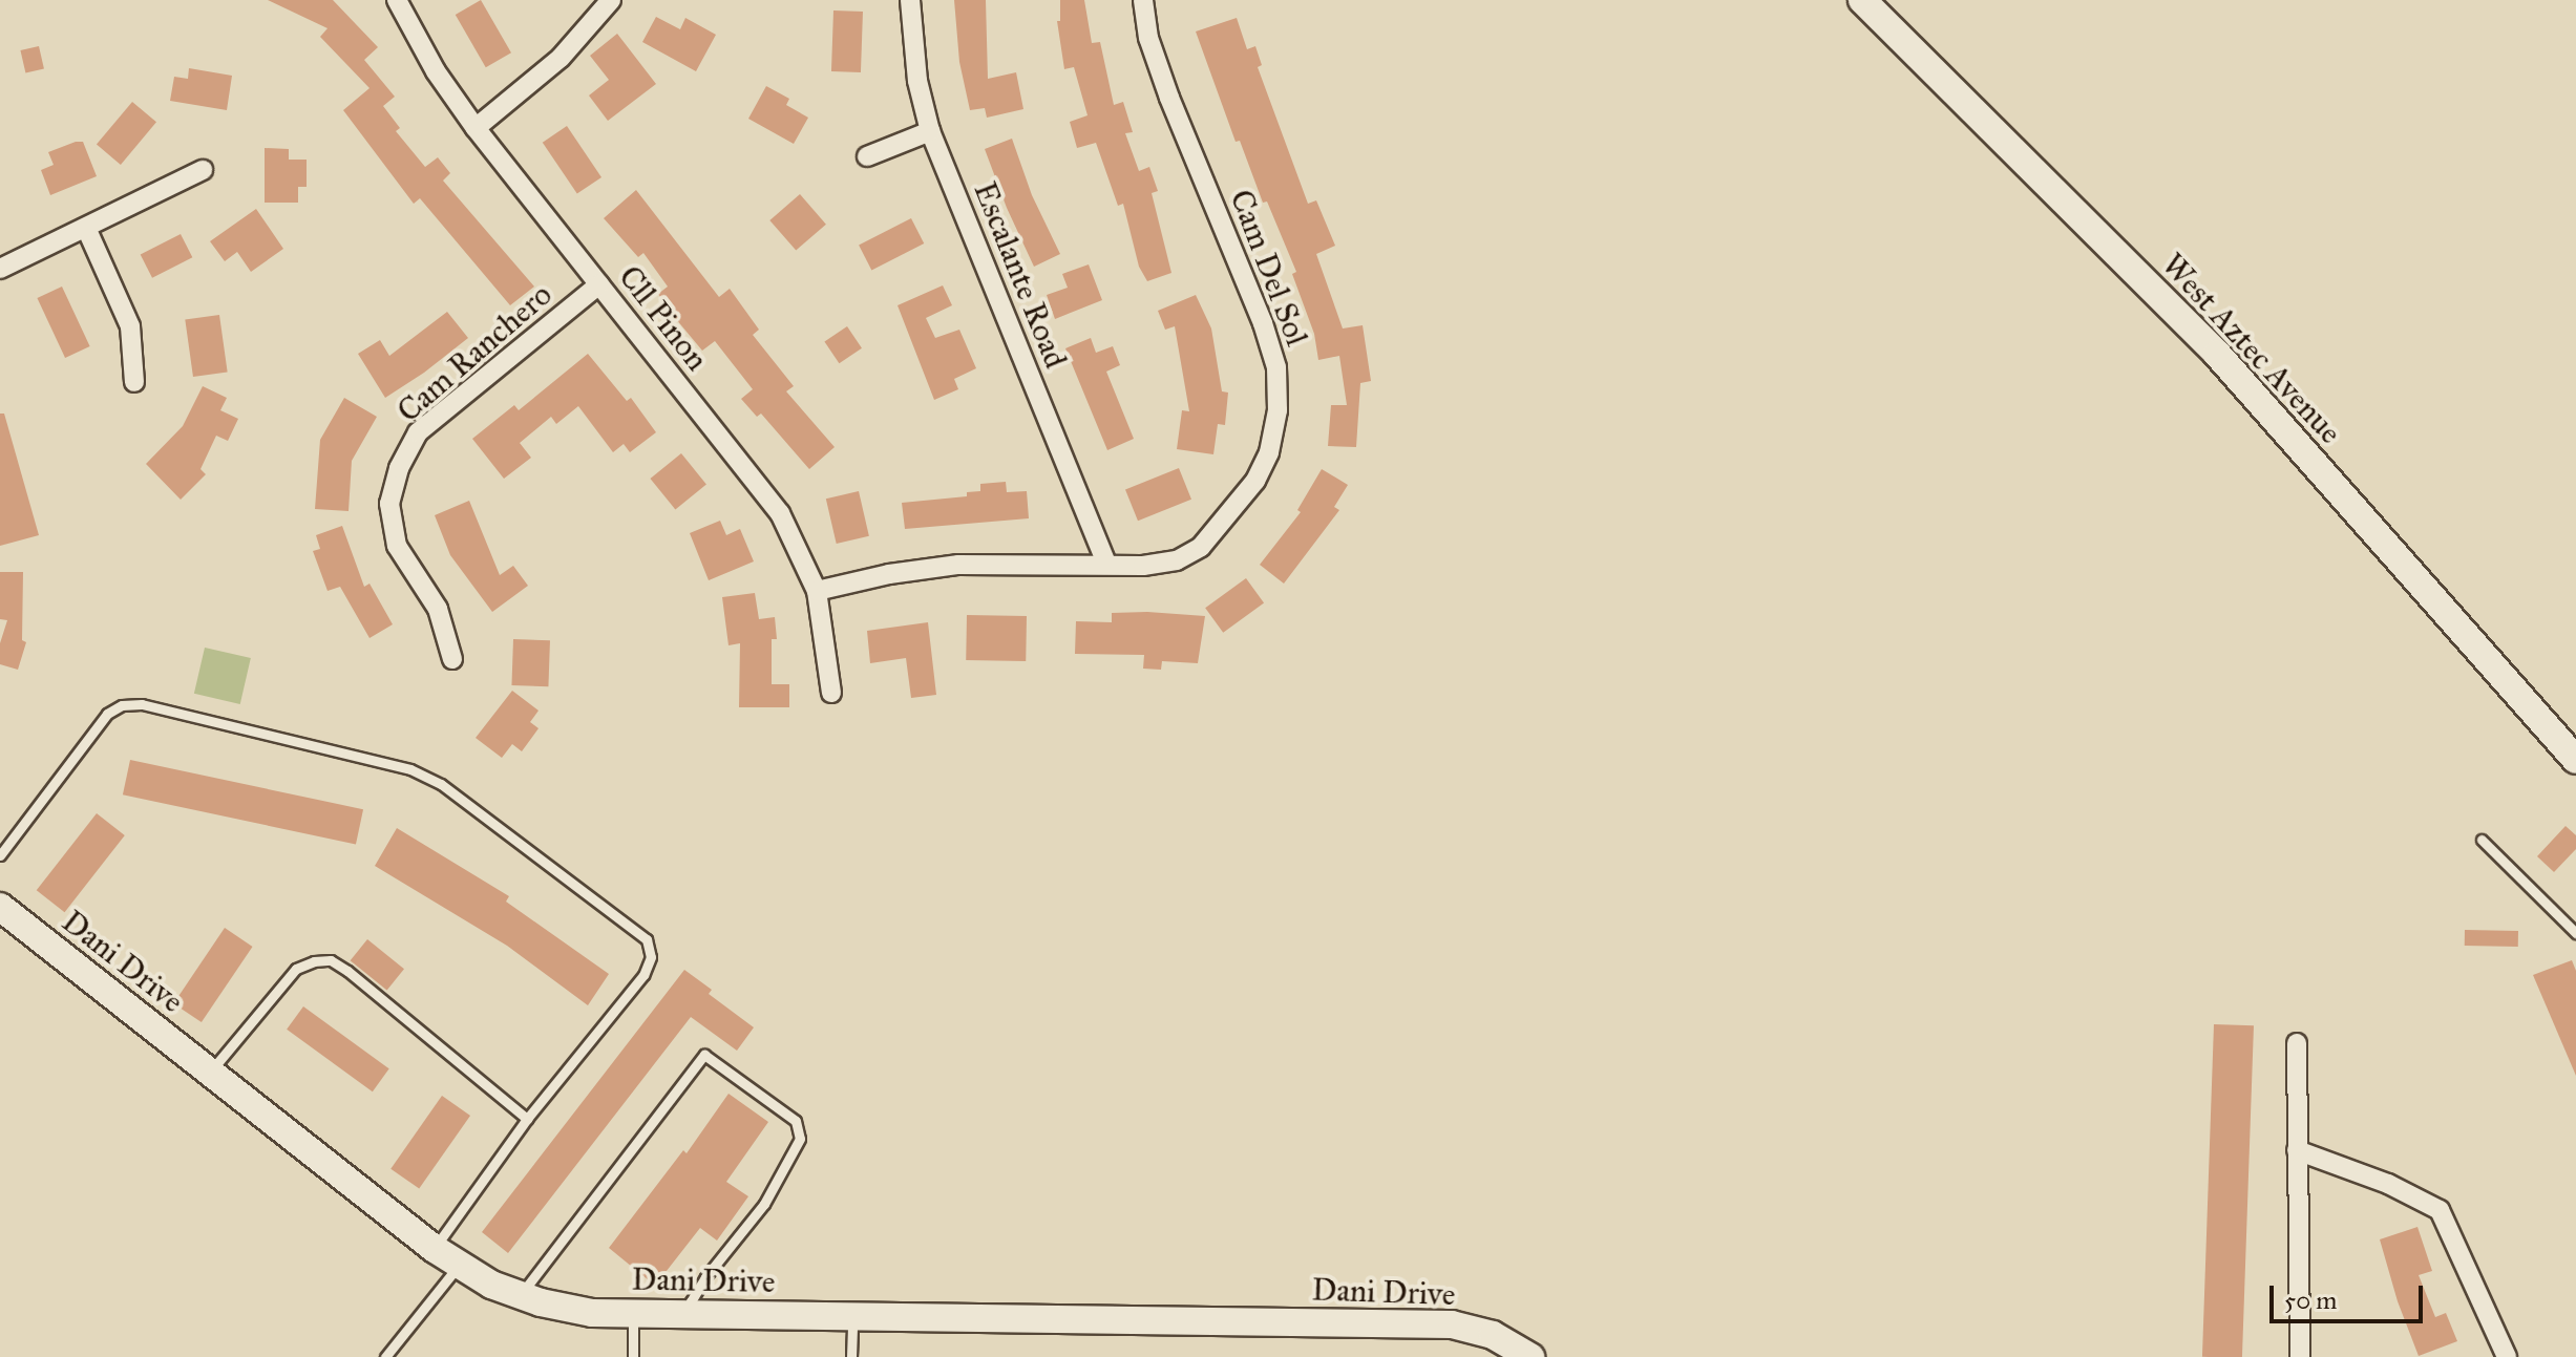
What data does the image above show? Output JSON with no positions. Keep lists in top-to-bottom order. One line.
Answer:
{"streets":{"street":["Cam Del Sol","Escalante Road","Cll Pinon","West Aztec Avenue","Cam Ranchero","Dani Drive"]},"crossings":[["Cam Del Sol","Escalante Road"],["Cam Del Sol","Cll Pinon"],["Cll Pinon","Cam Ranchero"]],"scale_bar":"50 m"}
